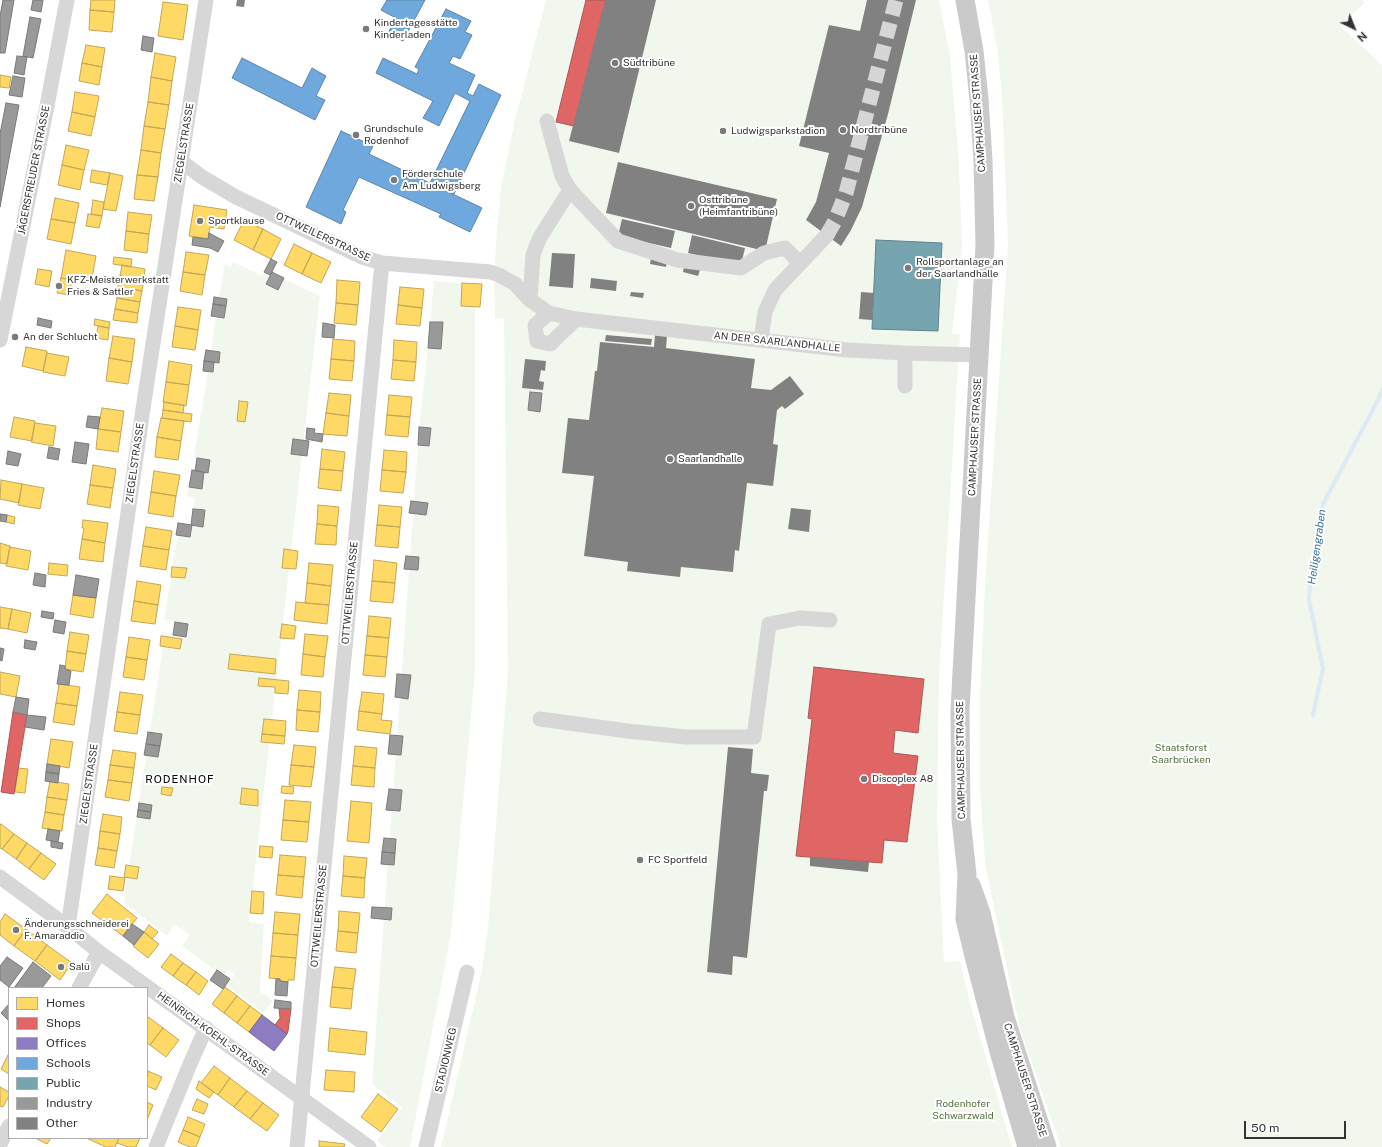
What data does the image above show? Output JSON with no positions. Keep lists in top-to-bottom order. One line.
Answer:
{"streets":{"main road":["CAMPHAUSER STRASSE"],"street":["ZIEGELSTRASSE","JÄGERSFREUDER STRASSE","OTTWEILERSTRASSE","AN DER SAARLANDHALLE","HEINRICH-KOEHL-STRASSE","STADIONWEG"]},"crossings":[["CAMPHAUSER STRASSE","AN DER SAARLANDHALLE"],["ZIEGELSTRASSE","OTTWEILERSTRASSE"],["ZIEGELSTRASSE","HEINRICH-KOEHL-STRASSE"],["OTTWEILERSTRASSE","AN DER SAARLANDHALLE"],["OTTWEILERSTRASSE","HEINRICH-KOEHL-STRASSE"]],"districts":["RODENHOF"],"water":["Heiligengraben"],"parks":["Staatsforst Saarbrücken","Rodenhofer Schwarzwald"],"places":["Kindertagesstätte Kinderladen","Südtribüne","Nordtribüne","Ludwigsparkstadion","Grundschule Rodenhof","Förderschule Am Ludwigsberg","Osttribüne (Heimfantribüne)","Sportklause","Rollsportanlage an der Saarlandhalle","KFZ-Meisterwerkstatt Fries & Sattler","An der Schlucht","Saarlandhalle","Discoplex A8","FC Sportfeld","Änderungsschneiderei F. Amaraddio","Salü"],"legend":["Homes","Shops","Offices","Schools","Public","Industry","Other"],"scale_bar":"50 m","north":"bottom right"}
